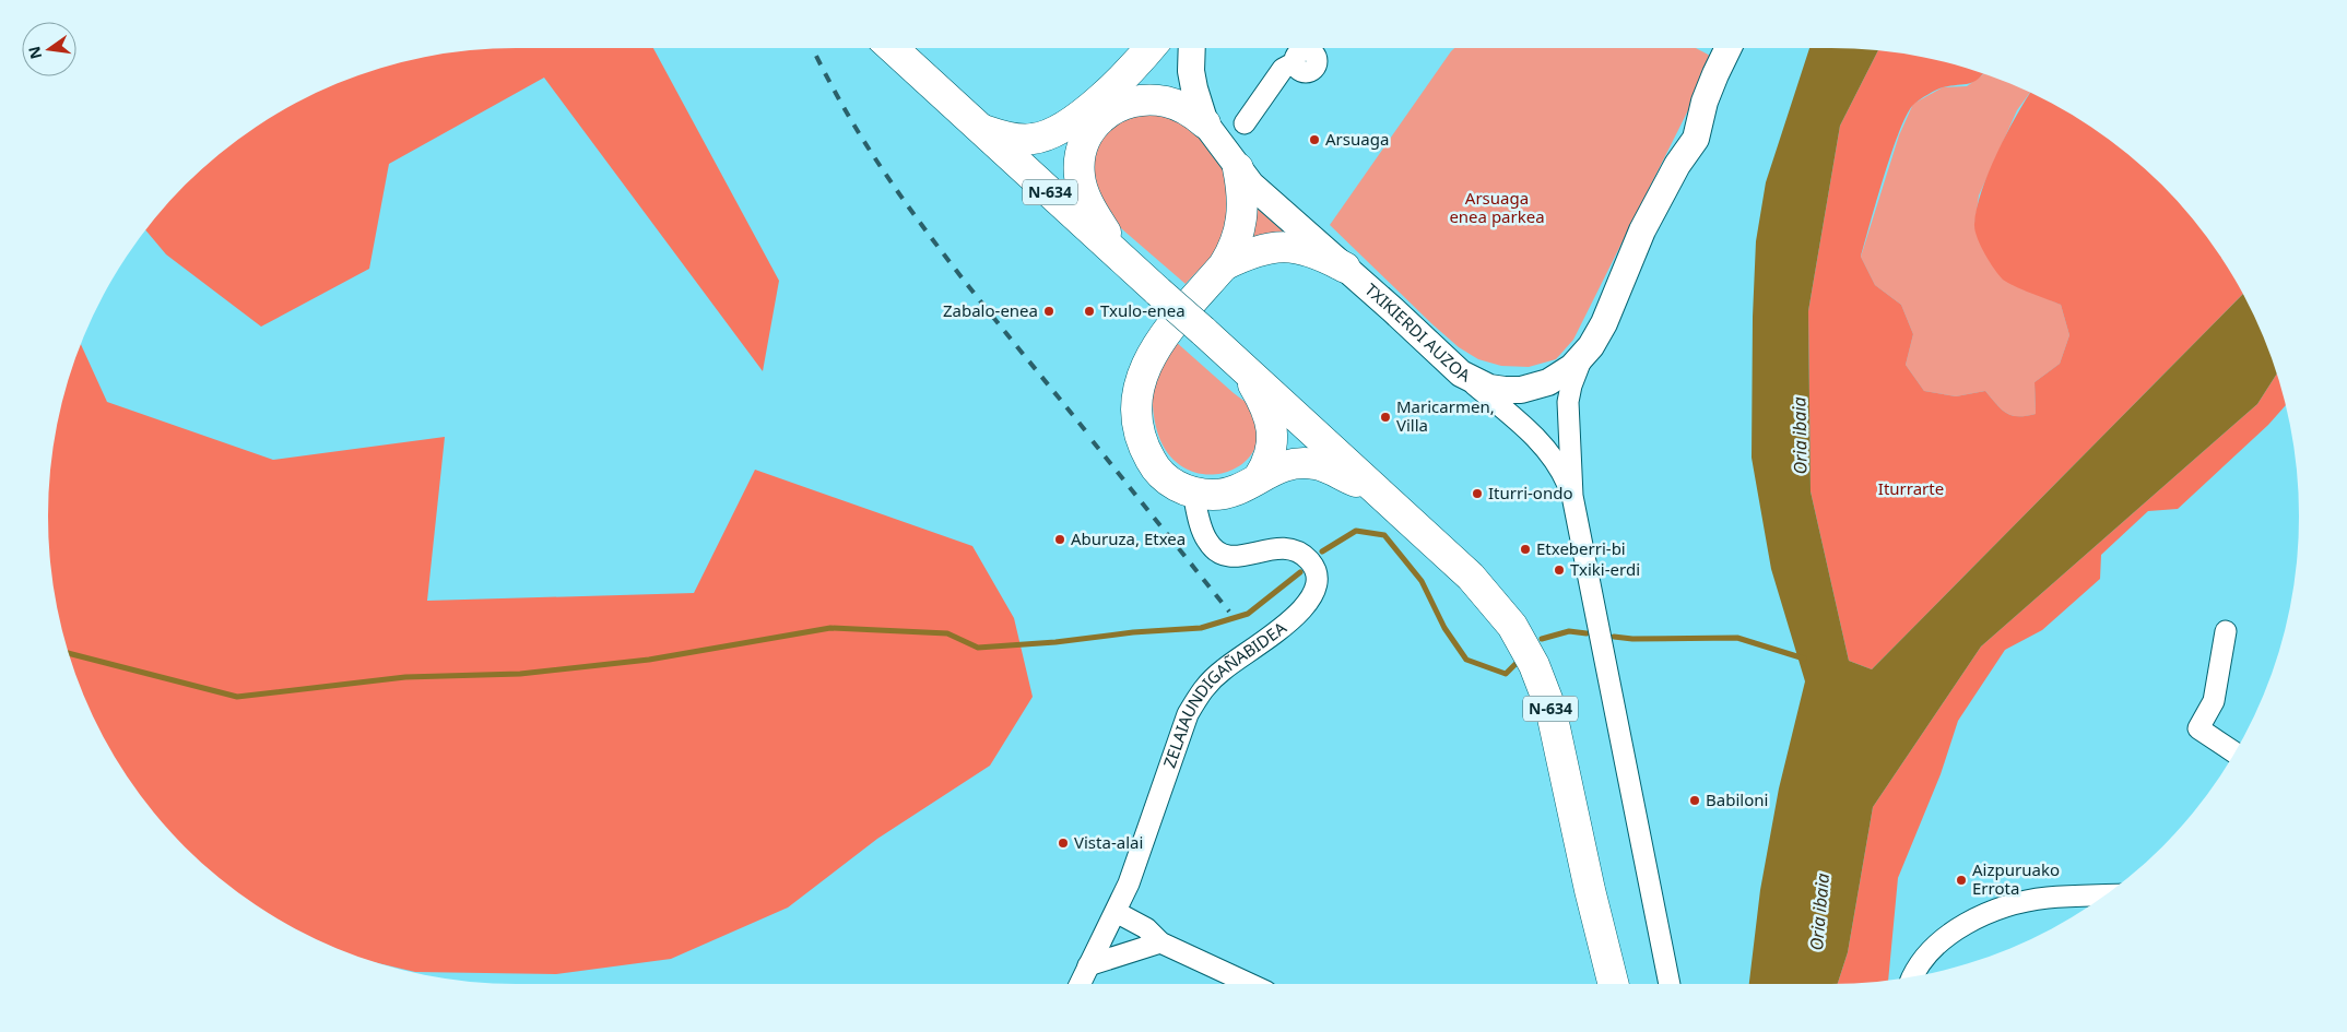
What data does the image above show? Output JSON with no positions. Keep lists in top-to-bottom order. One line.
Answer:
{"streets":{"highway":["N-634"],"street":["TXIKIERDI AUZOA","ZELAIAUNDIGAÑABIDEA"]},"water":["Oria ibaia"],"parks":["Arsuaga enea parkea","Iturrarte"],"places":["Arsuaga","Zabalo-enea","Txulo-enea","Maricarmen, Villa","Iturri-ondo","Aburuza, Etxea","Etxeberri-bi","Txiki-erdi","Babiloni","Vista-alai","Aizpuruako Errota"],"north":"left"}
